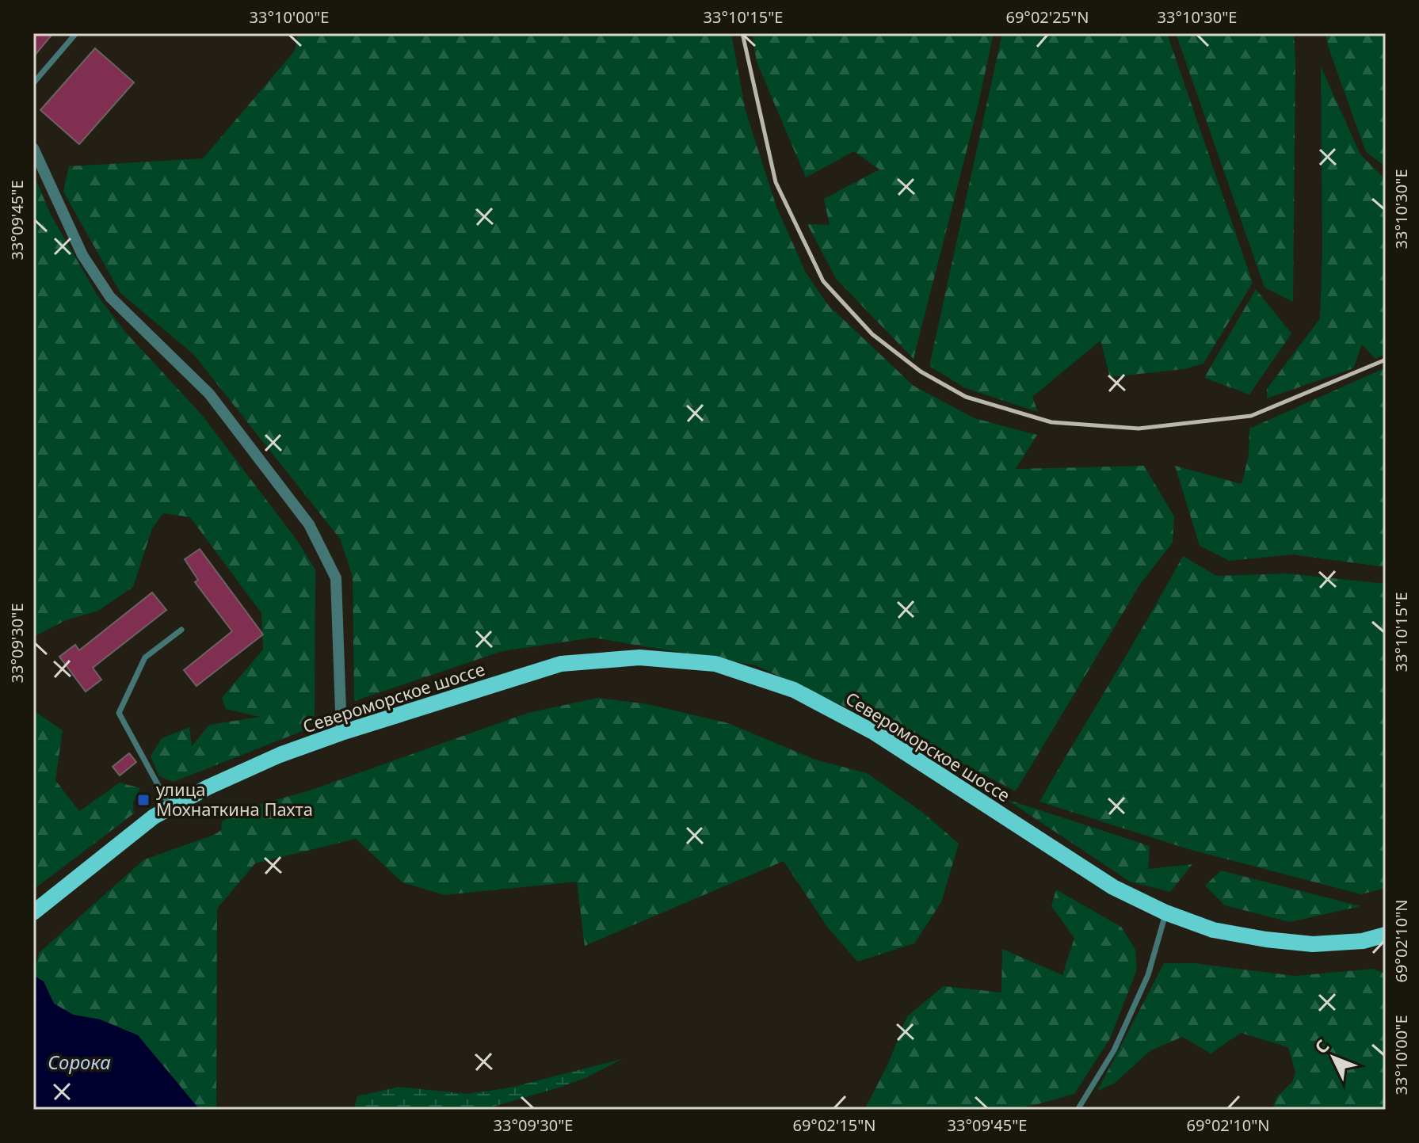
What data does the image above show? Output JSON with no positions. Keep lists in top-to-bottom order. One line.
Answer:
{"streets":{"main road":["Североморское шоссе"]},"water":["Сорока"],"places":{"transit":["улица Мохнаткина Пахта"]},"north":"top left","coordinates":["33°10'00\"E","33°10'15\"E","69°02'25\"N","33°10'30\"E","33°09'45\"E","33°09'30\"E","69°02'10\"N","69°02'15\"N"]}
